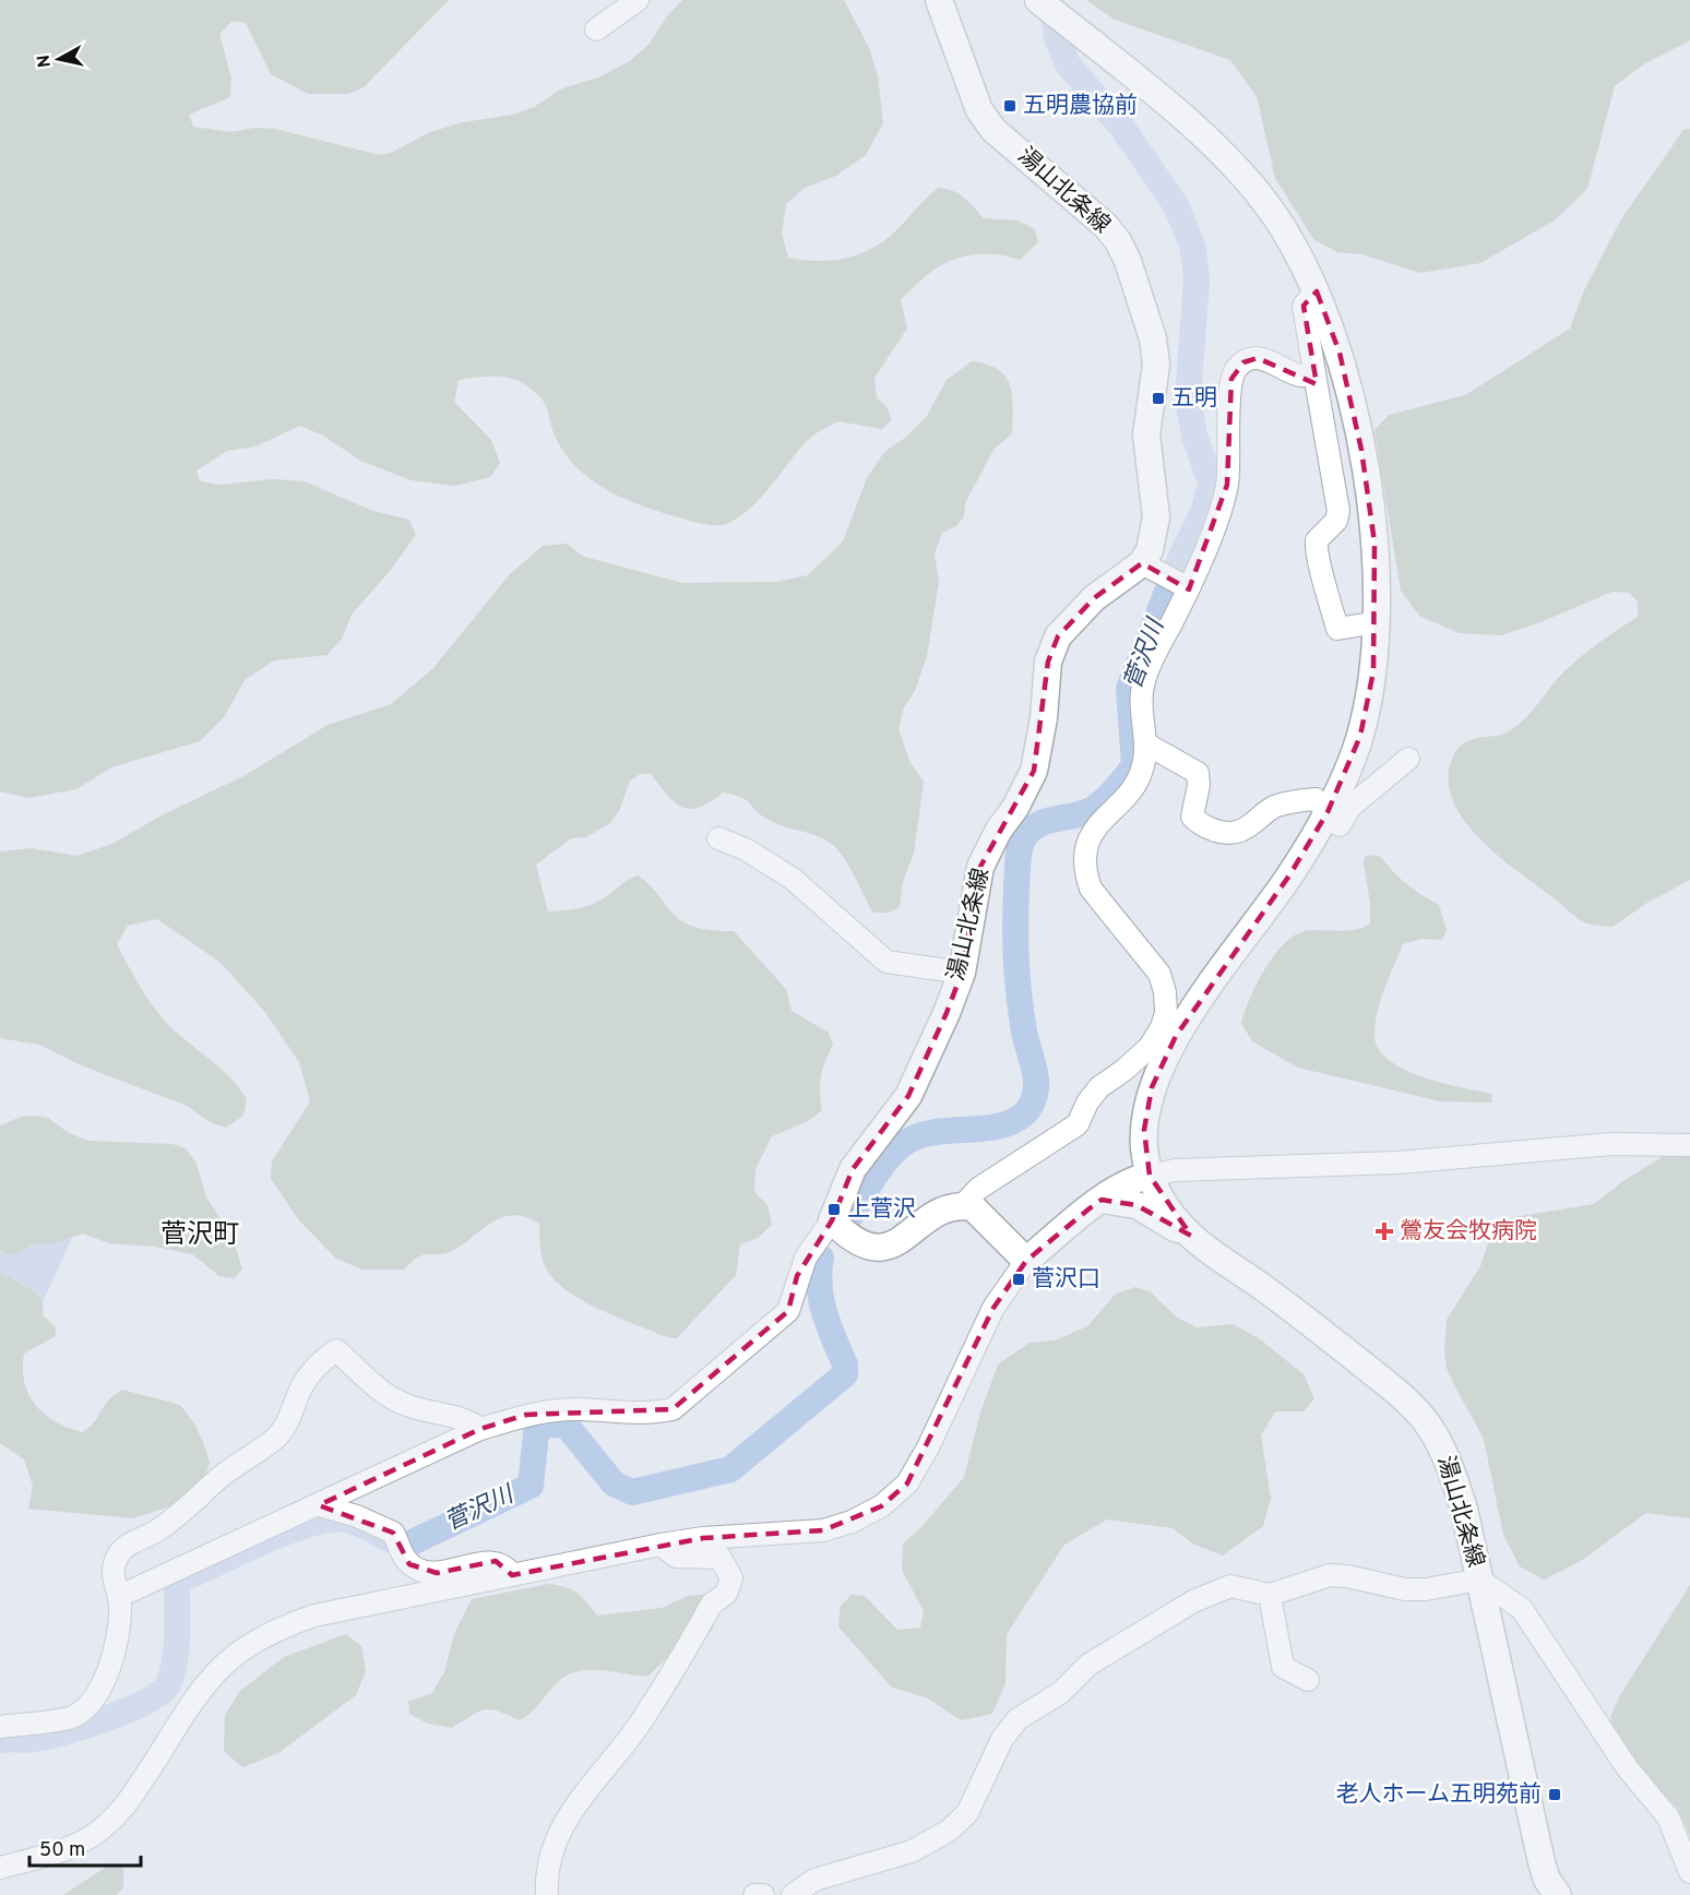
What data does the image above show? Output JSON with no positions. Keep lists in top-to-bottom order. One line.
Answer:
{"streets":{"main road":["湯山北条線"]},"districts":["菅沢町"],"water":["菅沢川"],"places":{"transit":["五明農協前","五明","上菅沢","菅沢口","老人ホーム五明苑前"],"health":["鶯友会牧病院"]},"scale_bar":"50 m","north":"left"}
